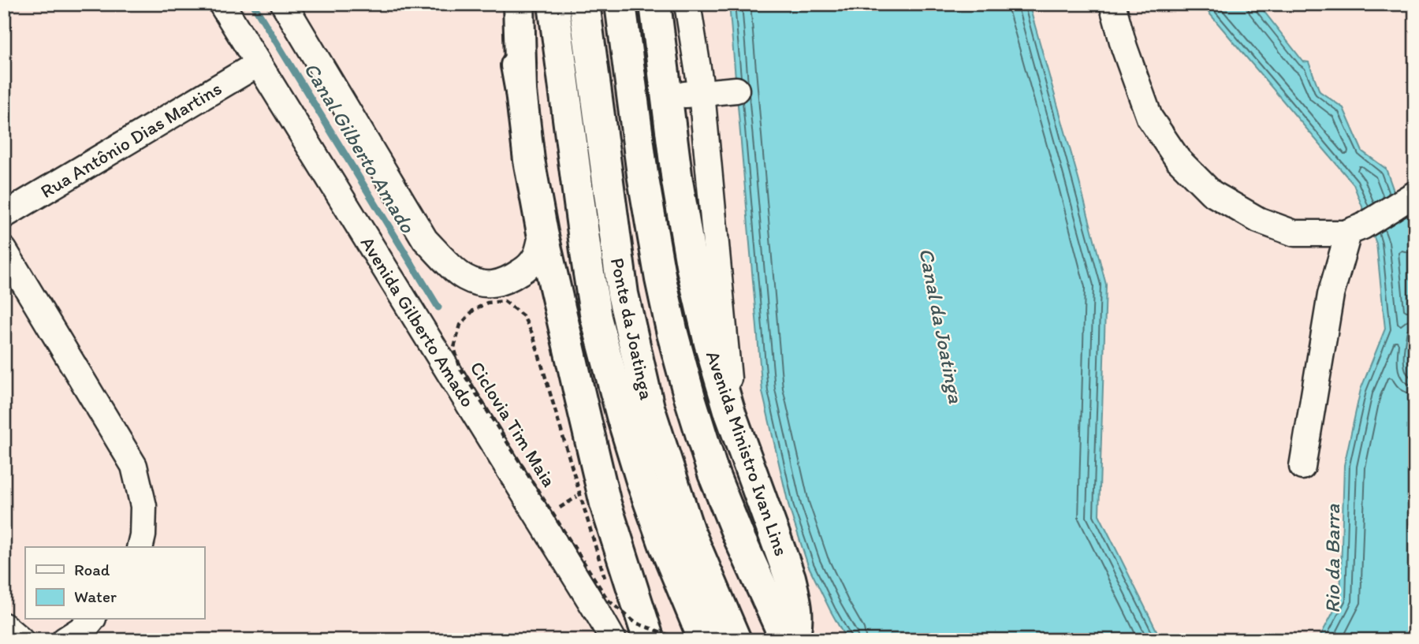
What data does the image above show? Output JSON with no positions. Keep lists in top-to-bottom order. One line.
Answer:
{"streets":{"main road":["Ponte da Joatinga","Avenida Ministro Ivan Lins"],"street":["Rua Antônio Dias Martins","Avenida Gilberto Amado"],"path":["Ciclovia Tim Maia"]},"crossings":[["Rua Antônio Dias Martins","Avenida Gilberto Amado"]],"water":["Canal Gilberto Amado","Canal da Joatinga","Rio da Barra"],"legend":["Road","Water"]}
